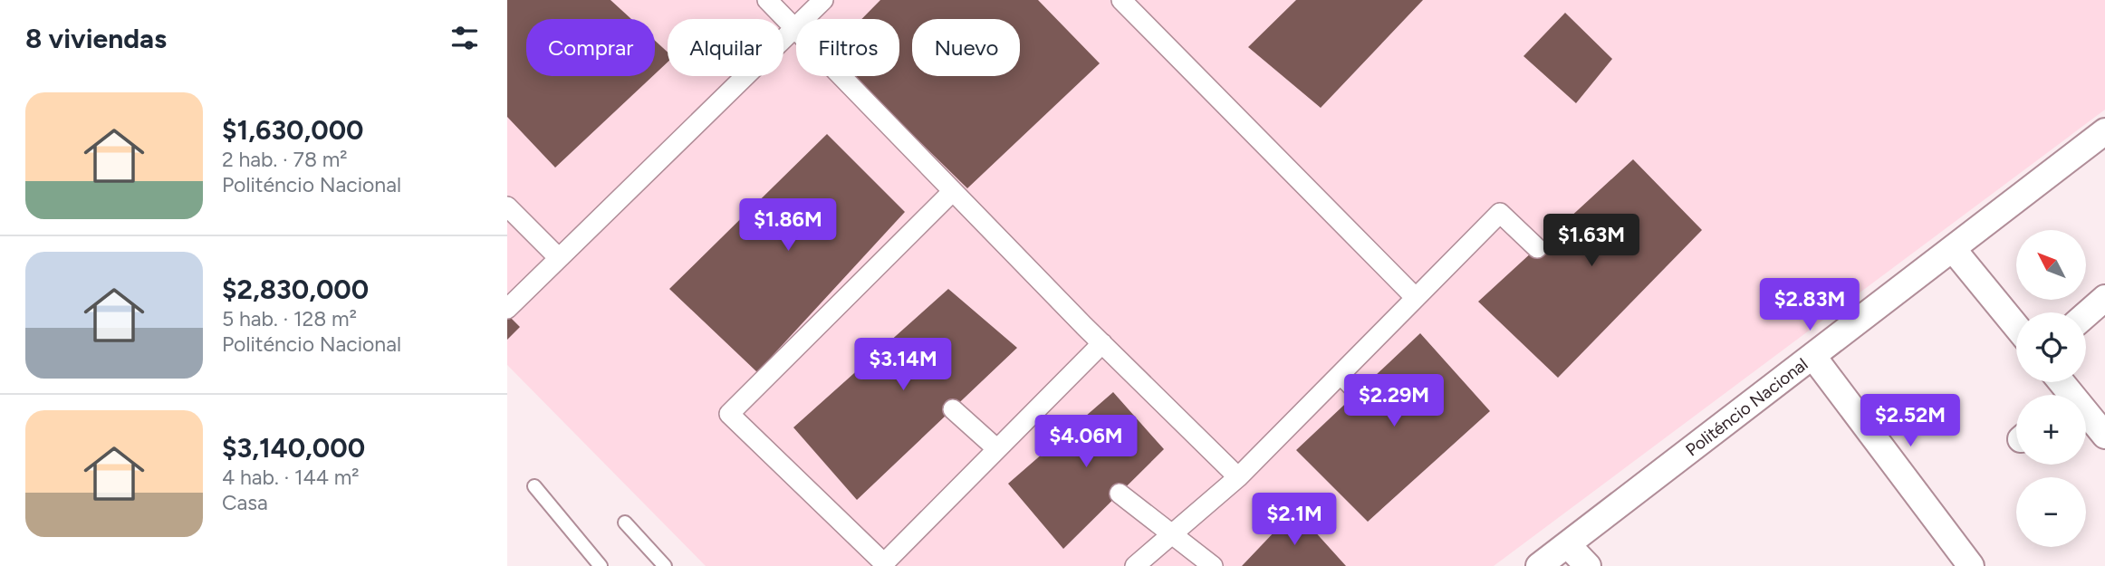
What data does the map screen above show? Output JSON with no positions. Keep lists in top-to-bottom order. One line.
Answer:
{"streets":{"street":["Politéncio Nacional"]},"north":"top left","page":{"heading":"8 viviendas","chip":["Comprar","Alquilar","Filtros","Nuevo"],"list":[{"name":"$1,630,000","note":"2 hab. · 78 m² · Politéncio Nacional"},{"name":"$2,830,000","note":"5 hab. · 128 m² · Politéncio Nacional"},{"name":"$3,140,000","note":"4 hab. · 144 m² · Casa"}],"price":["$1.86M","$1.63M","$2.83M","$3.14M","$2.29M","$2.52M","$4.06M","$2.1M"],"map_buttons":["+","−"]}}
